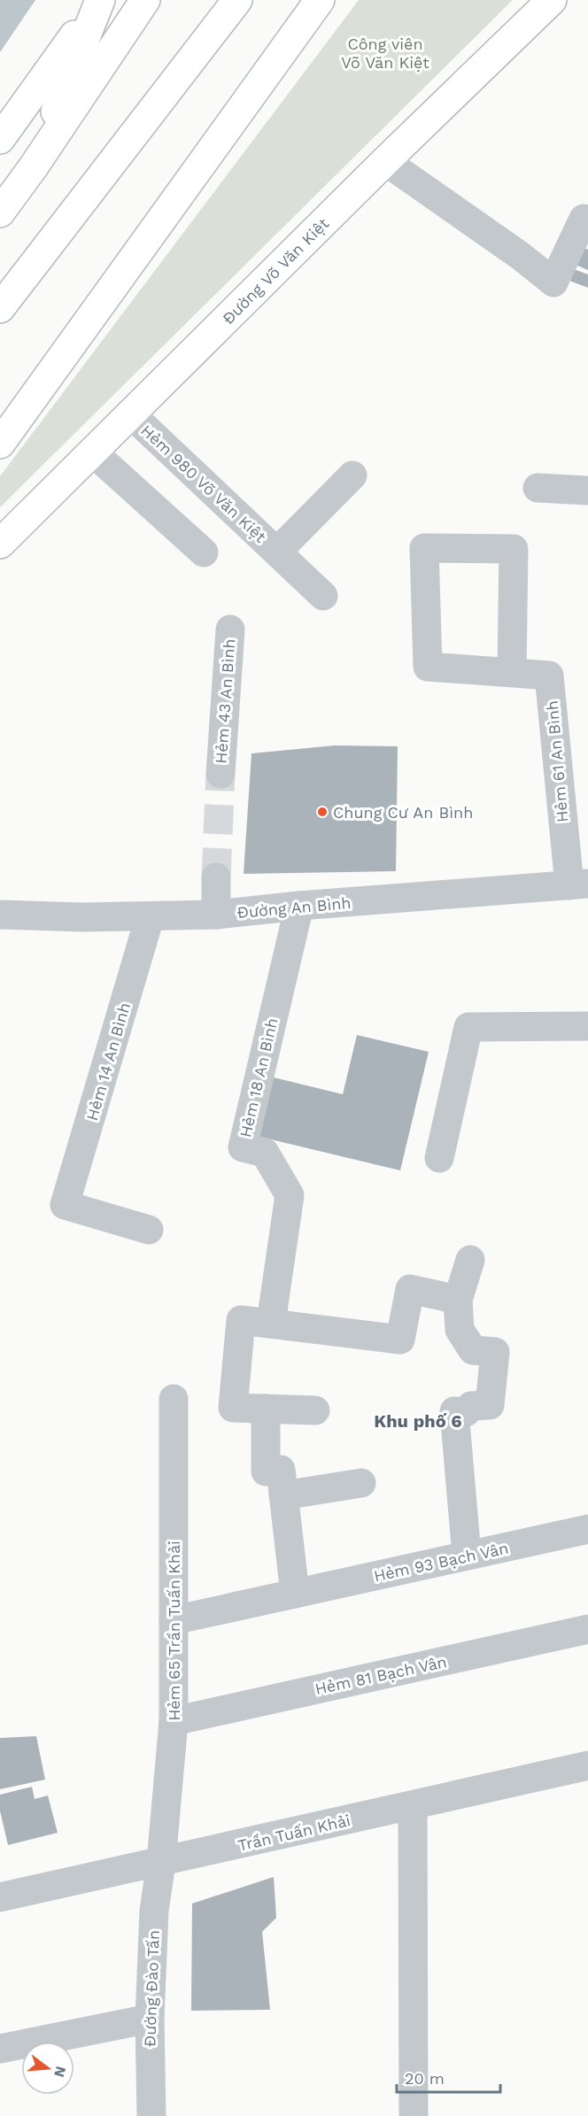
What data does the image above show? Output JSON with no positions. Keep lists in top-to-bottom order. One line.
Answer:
{"streets":{"highway":["Đường Võ Văn Kiệt"],"street":["Hẻm 980 Võ Văn Kiệt","Hẻm 43 An Bình","Hẻm 61 An Bình","Đường An Bình","Hẻm 14 An Bình","Hẻm 18 An Bình","Hẻm 93 Bạch Vân","Hẻm 65 Trần Tuấn Khải","Hẻm 81 Bạch Vân","Trần Tuấn Khải","Đường Đào Tấn"]},"crossings":[["Đường Võ Văn Kiệt","Hẻm 980 Võ Văn Kiệt"],["Hẻm 61 An Bình","Đường An Bình"],["Đường An Bình","Hẻm 14 An Bình"],["Đường An Bình","Hẻm 18 An Bình"],["Hẻm 93 Bạch Vân","Hẻm 65 Trần Tuấn Khải"],["Hẻm 65 Trần Tuấn Khải","Hẻm 81 Bạch Vân"],["Hẻm 65 Trần Tuấn Khải","Trần Tuấn Khải"],["Hẻm 65 Trần Tuấn Khải","Đường Đào Tấn"],["Trần Tuấn Khải","Đường Đào Tấn"]],"districts":["Khu phố 6"],"parks":["Công viên Võ Văn Kiệt"],"places":["Chung Cư An Bình"],"scale_bar":"20 m","north":"right"}
